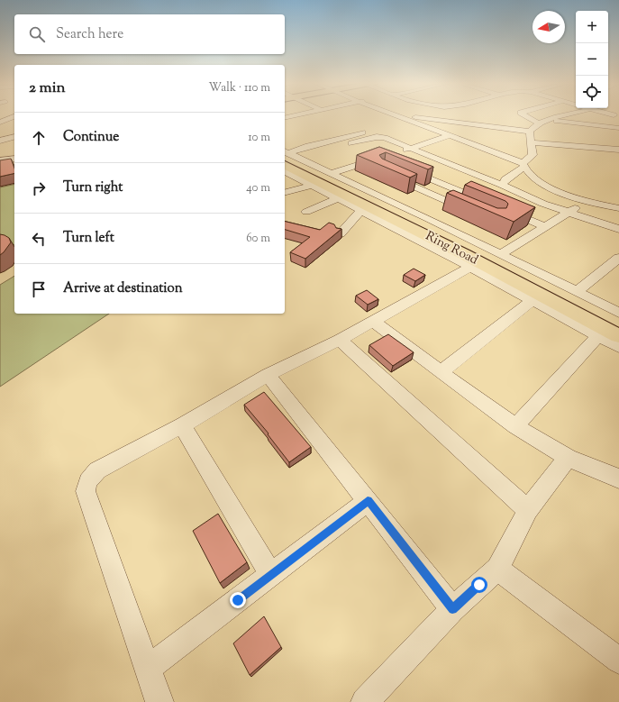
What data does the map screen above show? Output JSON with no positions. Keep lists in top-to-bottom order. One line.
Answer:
{"streets":{"main road":["Ring Road"]},"north":"left","page":{"map_buttons":["+","−"],"search":"Search here","heading":["2 min","Walk · 110 m"],"list":[["Continue","10 m"],["Turn right","40 m"],["Turn left","60 m"],"Arrive at destination"]}}
